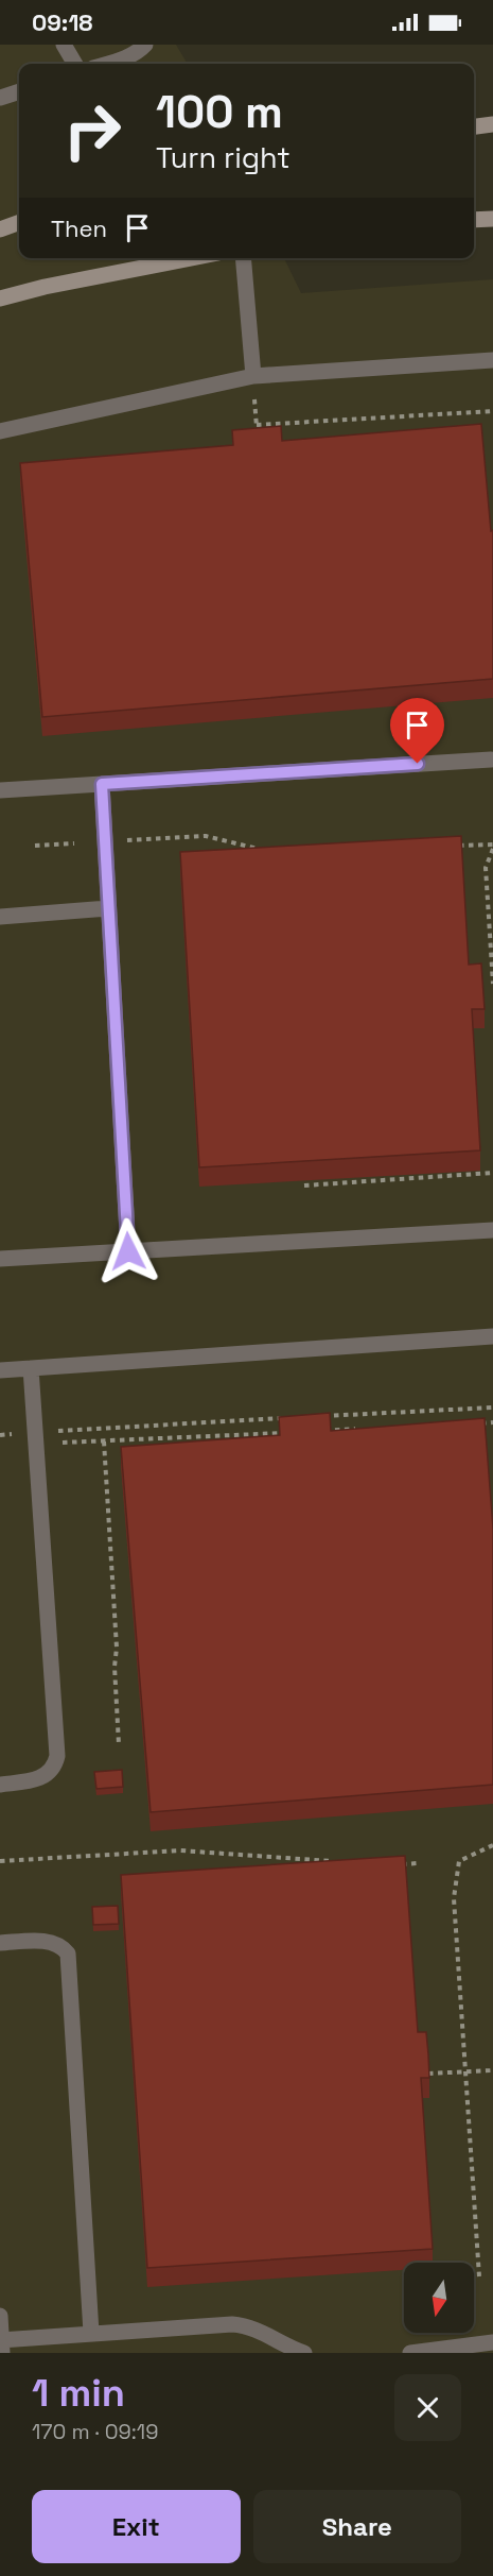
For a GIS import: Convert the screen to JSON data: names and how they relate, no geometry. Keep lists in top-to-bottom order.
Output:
{
  "north": "bottom",
  "page": {
    "status": "09:18",
    "turn": ["100 m", "Turn right"],
    "then": "Then",
    "heading": ["1 min", "170 m · 09:19"],
    "buttons": ["Exit", "Share"]
  }
}
